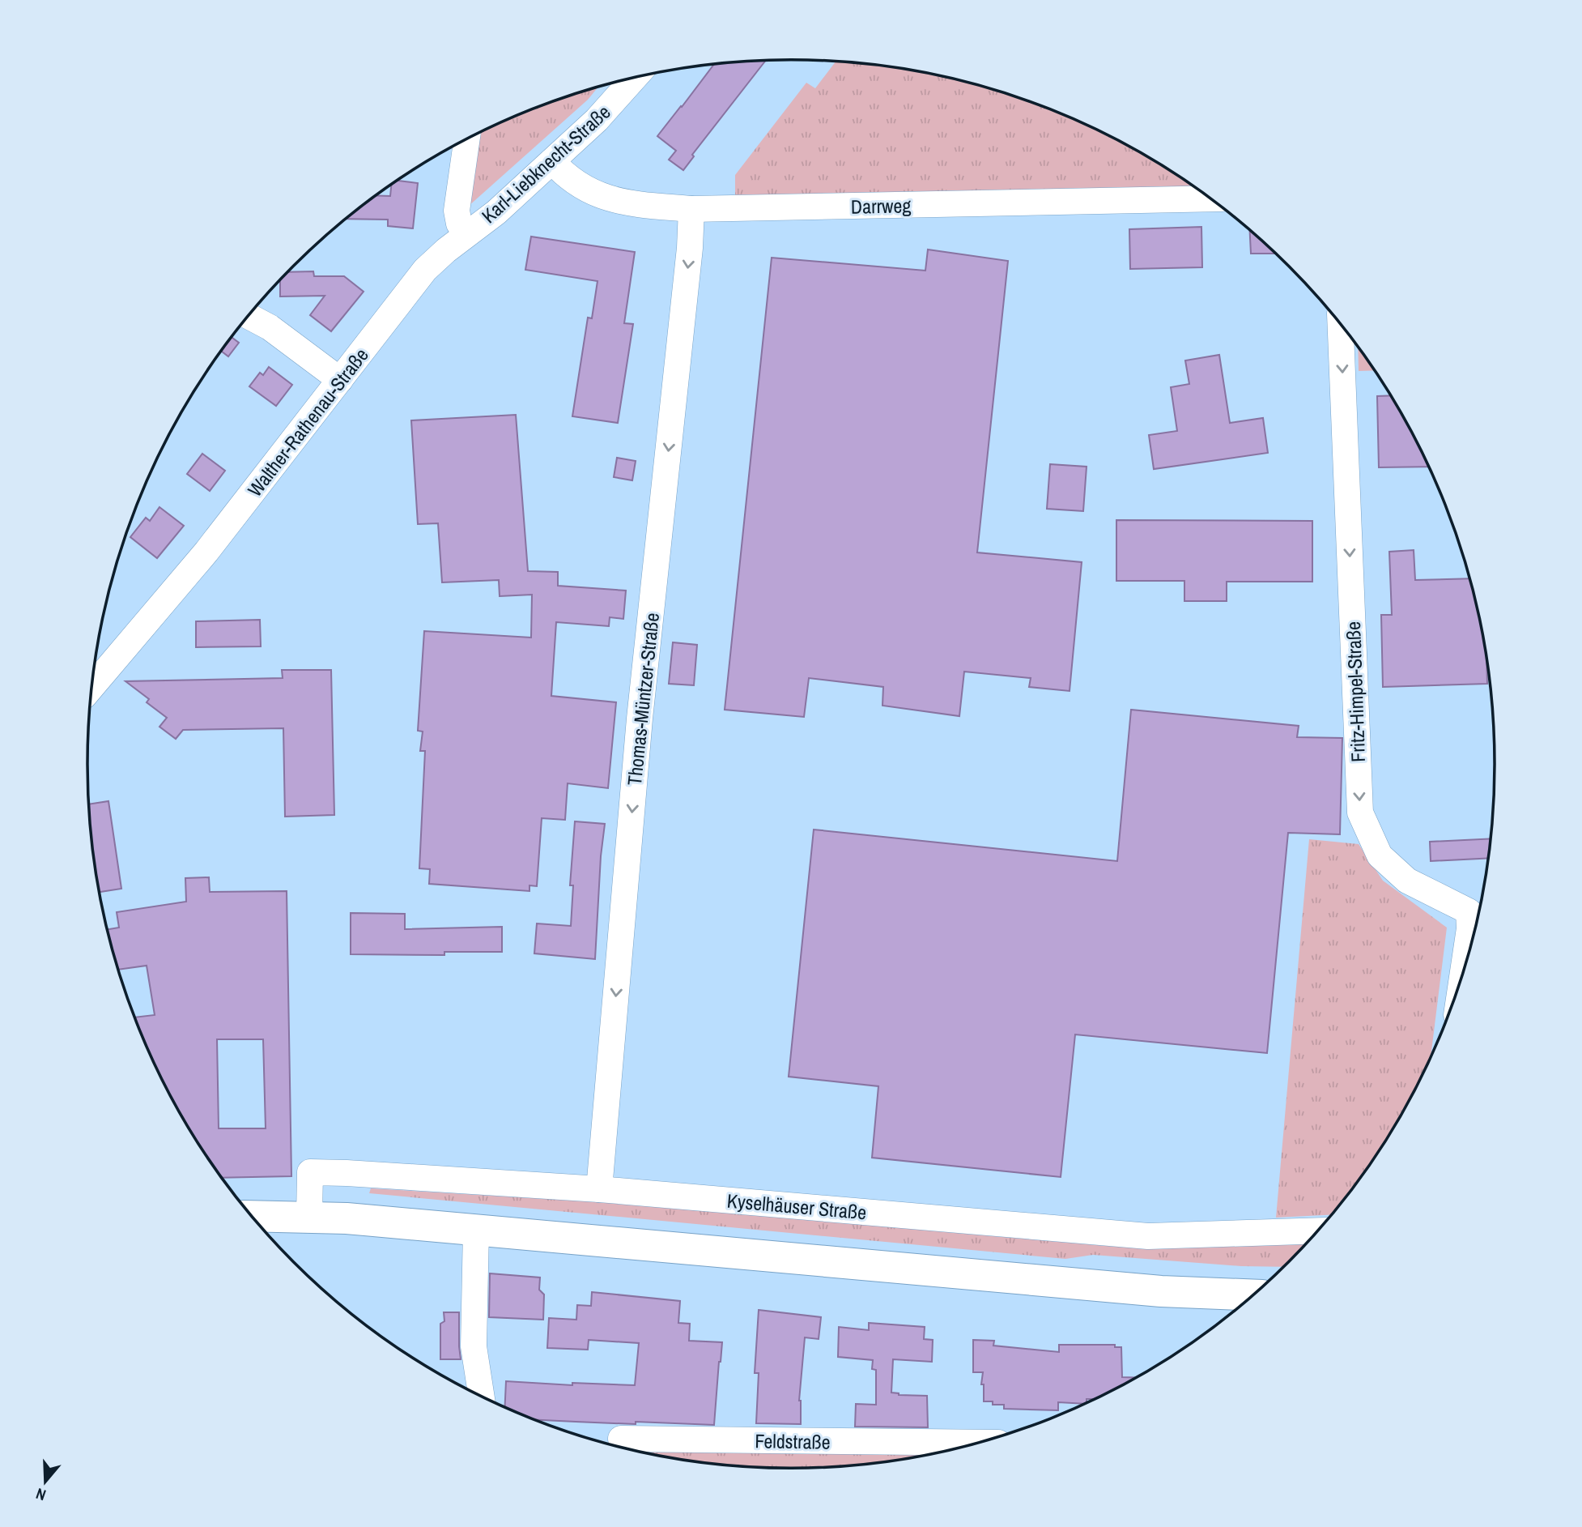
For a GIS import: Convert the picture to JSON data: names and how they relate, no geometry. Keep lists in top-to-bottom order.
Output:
{
  "streets": {
    "street": [
      "Karl-Liebknecht-Straße",
      "Darrweg",
      "Walther-Rathenau-Straße",
      "Fritz-Himpel-Straße",
      "Thomas-Müntzer-Straße",
      "Kyselhäuser Straße",
      "Feldstraße"
    ]
  },
  "crossings": [
    ["Karl-Liebknecht-Straße", "Darrweg"],
    ["Karl-Liebknecht-Straße", "Walther-Rathenau-Straße"],
    ["Darrweg", "Thomas-Müntzer-Straße"],
    ["Thomas-Müntzer-Straße", "Kyselhäuser Straße"]
  ],
  "one_way": ["Fritz-Himpel-Straße", "Thomas-Müntzer-Straße"],
  "north": "bottom"
}
